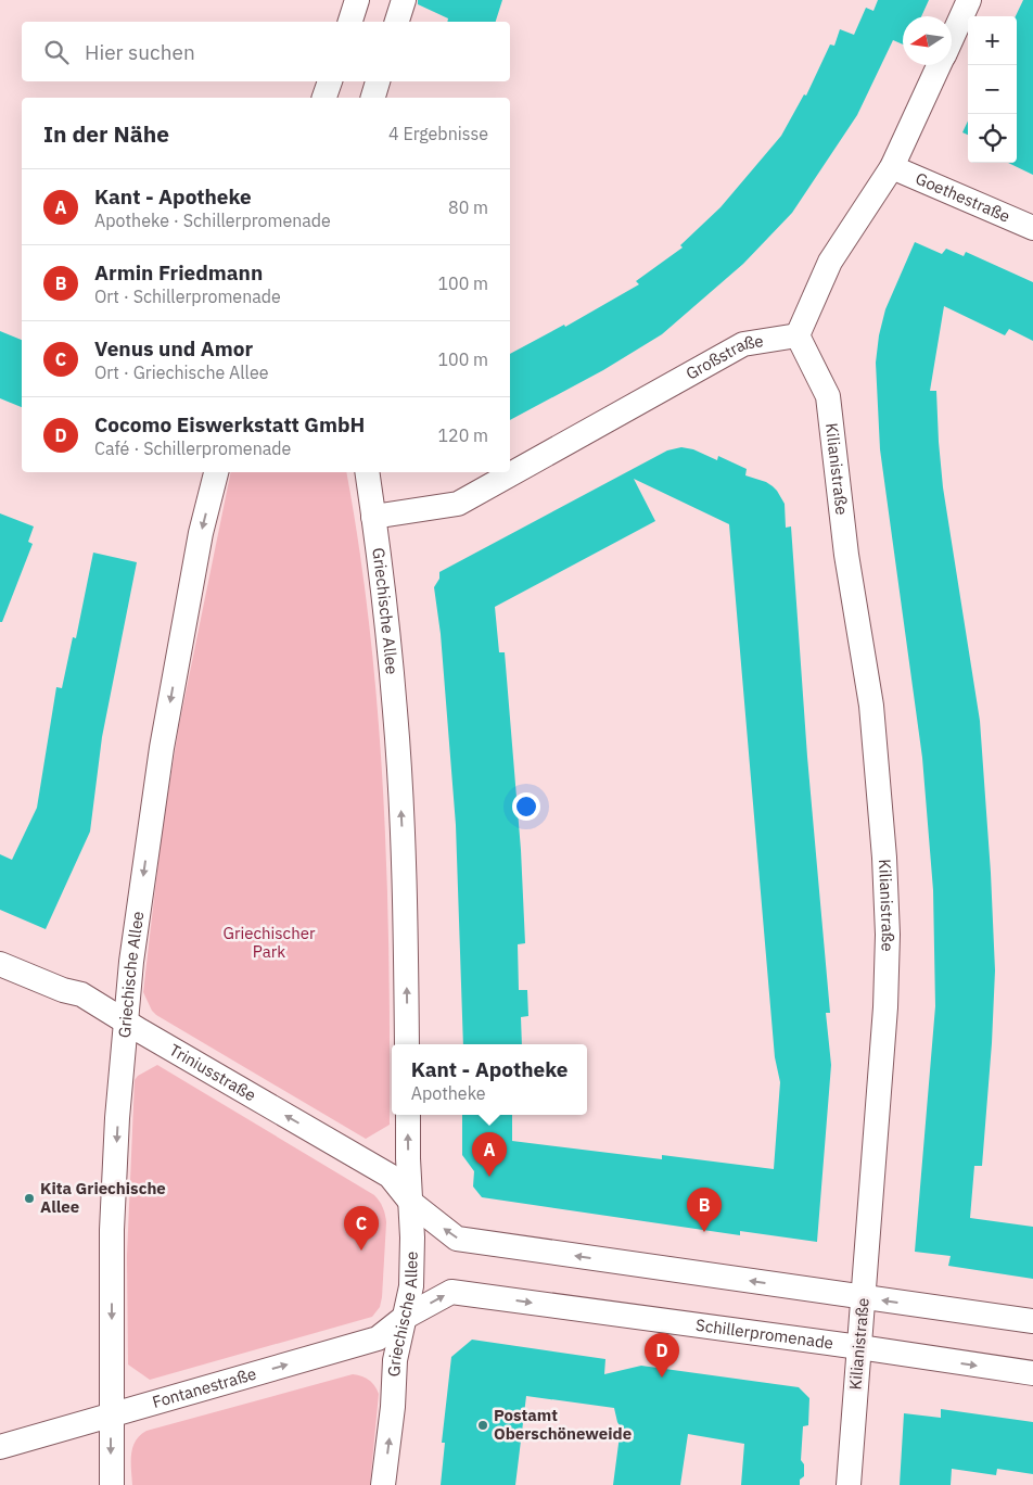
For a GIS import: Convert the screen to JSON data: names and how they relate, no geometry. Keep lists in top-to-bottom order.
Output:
{
  "streets": {
    "street": [
      "Goethestraße",
      "Großstraße",
      "Kilianistraße",
      "Griechische Allee",
      "Triniusstraße",
      "Schillerpromenade",
      "Fontanestraße"
    ]
  },
  "crossings": [
    ["Großstraße", "Kilianistraße"],
    ["Großstraße", "Griechische Allee"],
    ["Kilianistraße", "Schillerpromenade"],
    ["Griechische Allee", "Triniusstraße"],
    ["Griechische Allee", "Schillerpromenade"],
    ["Griechische Allee", "Fontanestraße"],
    ["Schillerpromenade", "Fontanestraße"]
  ],
  "one_way": ["Triniusstraße", "Fontanestraße"],
  "parks": ["Griechischer Park"],
  "places": ["Kita Griechische Allee", "Postamt Oberschöneweide"],
  "north": "left",
  "page": {
    "map_buttons": ["+", "−"],
    "search": "Hier suchen",
    "heading": ["In der Nähe", "4 Ergebnisse"],
    "list": [
      {
        "mark": "A",
        "name": "Kant - Apotheke",
        "note": "Apotheke · Schillerpromenade",
        "value": "80 m"
      },
      {
        "mark": "B",
        "name": "Armin Friedmann",
        "note": "Ort · Schillerpromenade",
        "value": "100 m"
      },
      {
        "mark": "C",
        "name": "Venus und Amor",
        "note": "Ort · Griechische Allee",
        "value": "100 m"
      },
      {
        "mark": "D",
        "name": "Cocomo Eiswerkstatt GmbH",
        "note": "Café · Schillerpromenade",
        "value": "120 m"
      }
    ],
    "popup": ["Kant - Apotheke", "Apotheke"],
    "pins": [
      "A",
      "B",
      "C",
      "D"
    ]
  }
}
